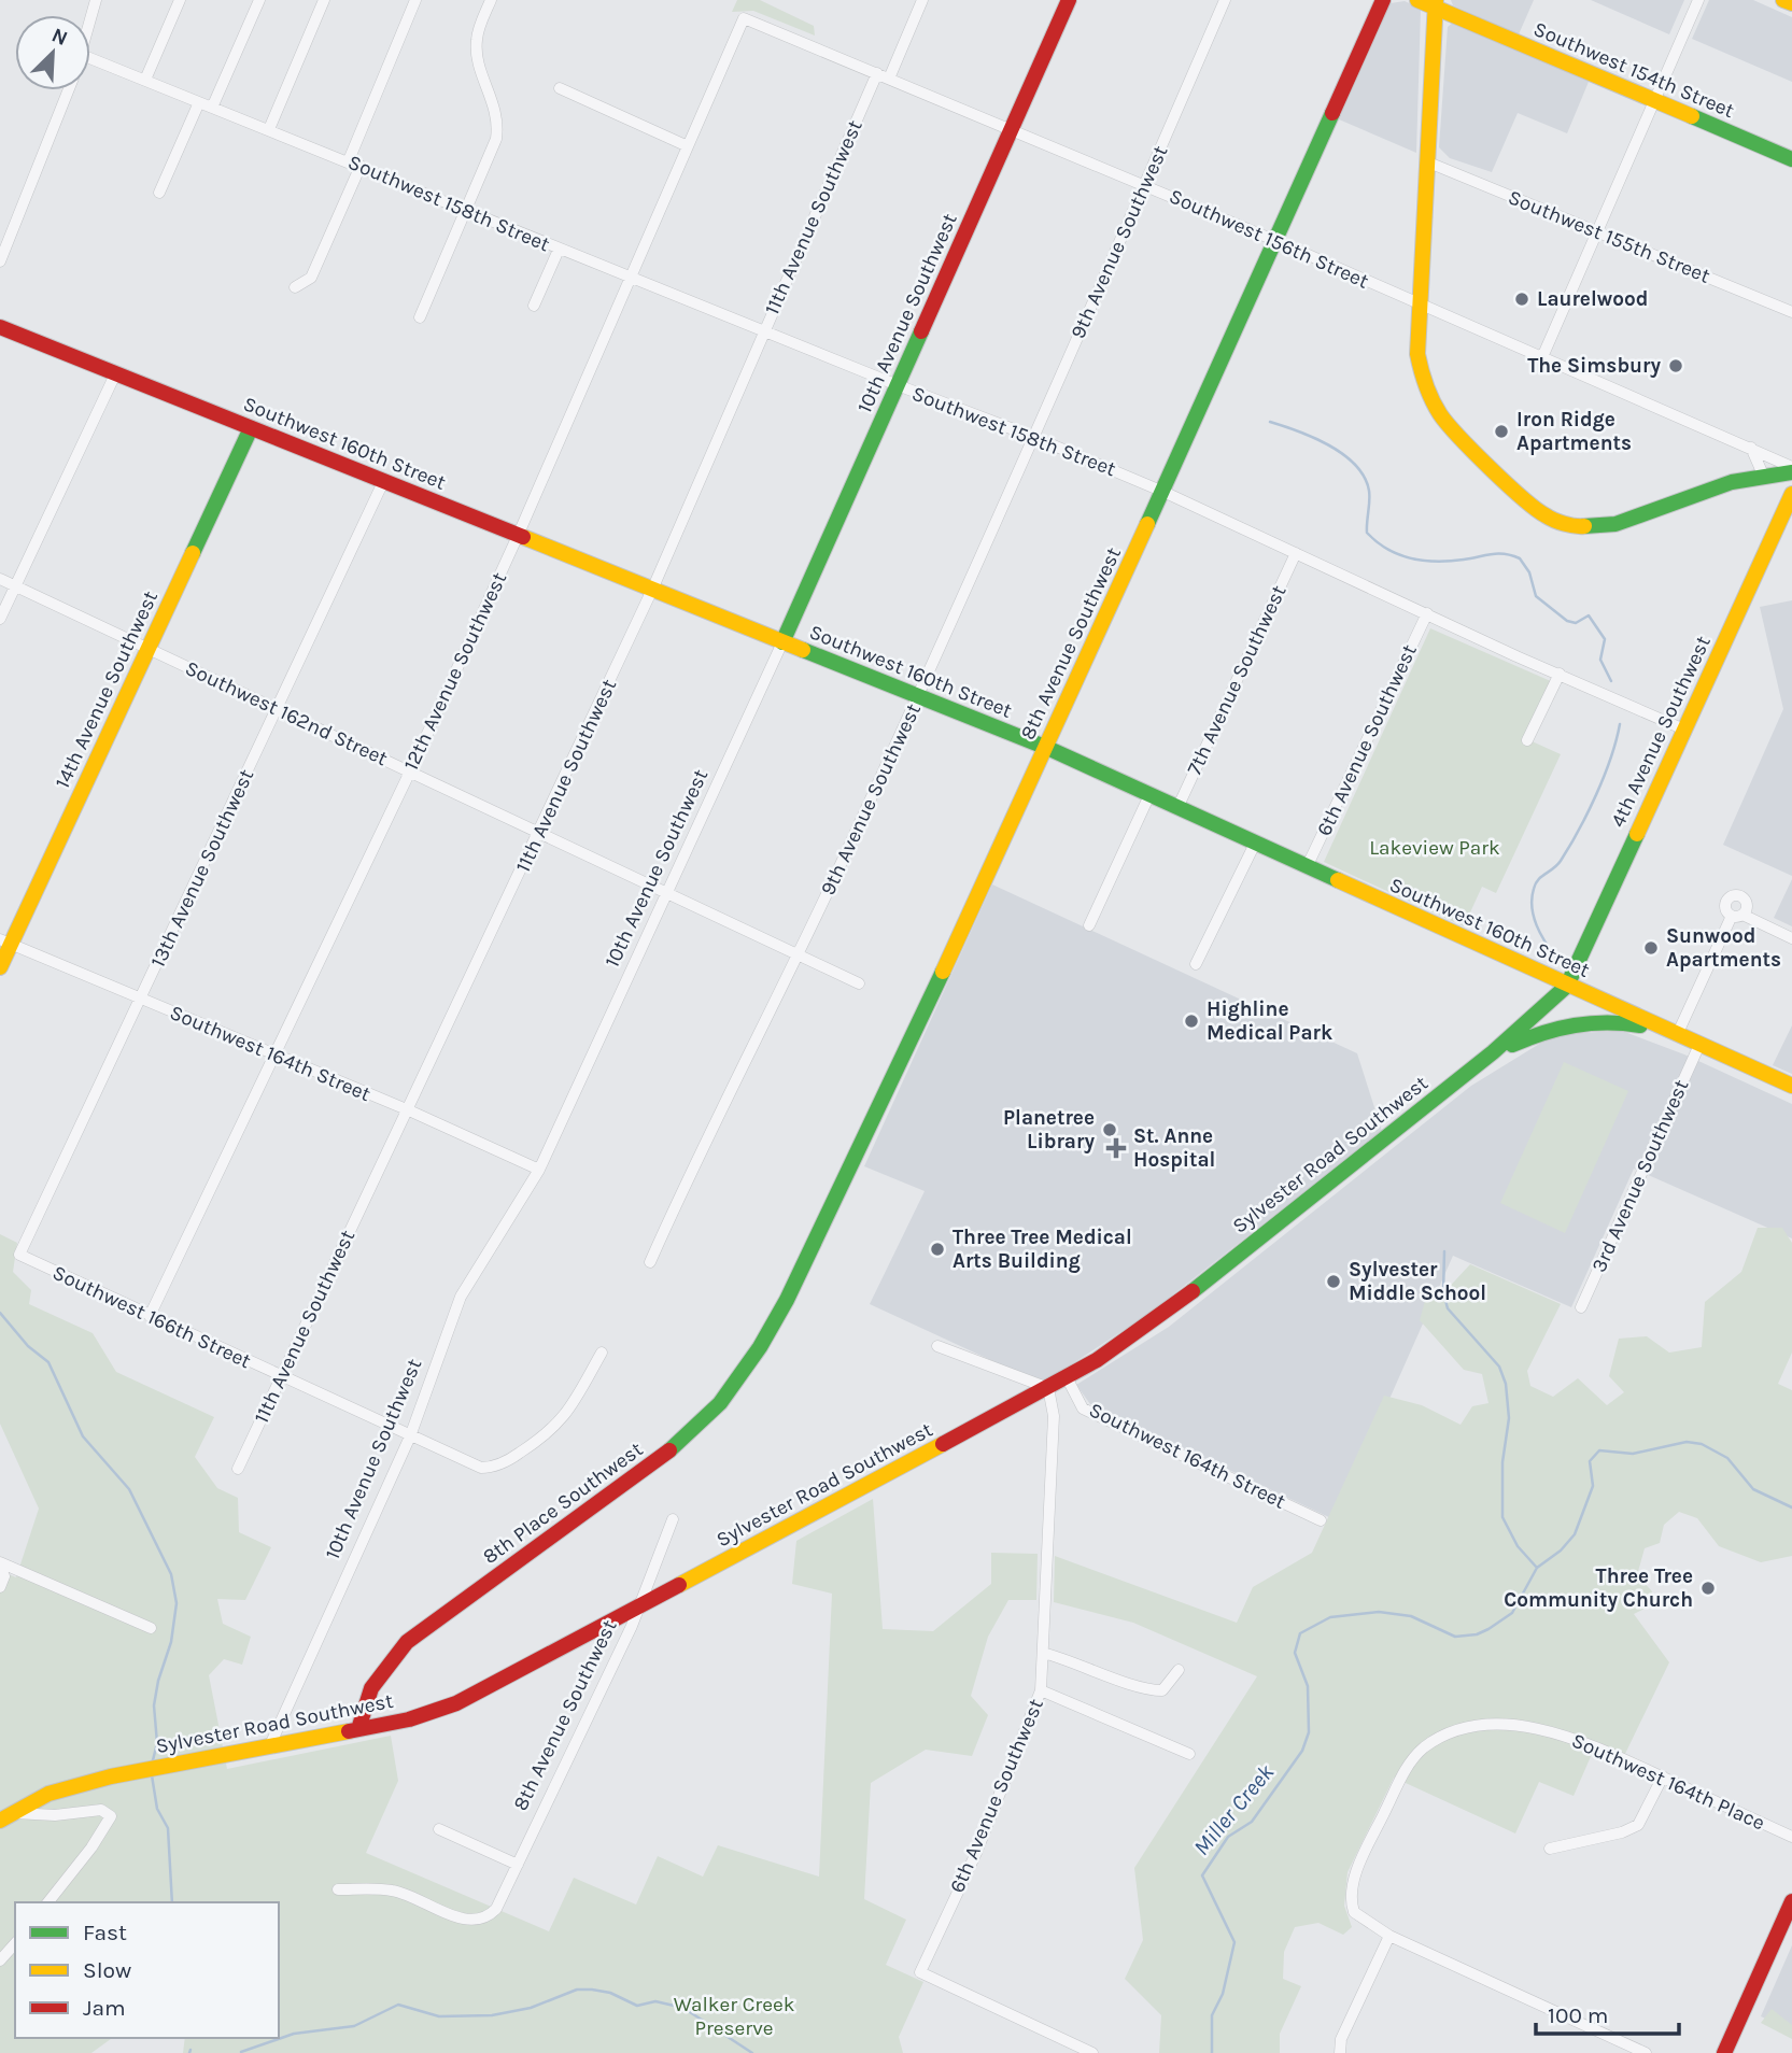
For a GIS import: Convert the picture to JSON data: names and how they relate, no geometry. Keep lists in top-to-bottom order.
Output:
{
  "streets": {
    "street": [
      "Southwest 154th Street",
      "Southwest 158th Street",
      "11th Avenue Southwest",
      "Southwest 155th Street",
      "Southwest 156th Street",
      "9th Avenue Southwest",
      "10th Avenue Southwest",
      "Southwest 160th Street",
      "8th Avenue Southwest",
      "12th Avenue Southwest",
      "7th Avenue Southwest",
      "14th Avenue Southwest",
      "Southwest 162nd Street",
      "4th Avenue Southwest",
      "6th Avenue Southwest",
      "13th Avenue Southwest",
      "Southwest 164th Street",
      "Sylvester Road Southwest",
      "3rd Avenue Southwest",
      "Southwest 166th Street",
      "8th Place Southwest",
      "Southwest 164th Place"
    ]
  },
  "crossings": [
    ["Southwest 158th Street", "11th Avenue Southwest"],
    ["Southwest 158th Street", "9th Avenue Southwest"],
    ["Southwest 158th Street", "10th Avenue Southwest"],
    ["Southwest 158th Street", "8th Avenue Southwest"],
    ["Southwest 158th Street", "12th Avenue Southwest"],
    ["Southwest 158th Street", "7th Avenue Southwest"],
    ["Southwest 158th Street", "4th Avenue Southwest"],
    ["Southwest 158th Street", "6th Avenue Southwest"],
    ["11th Avenue Southwest", "Southwest 156th Street"],
    ["11th Avenue Southwest", "Southwest 160th Street"],
    ["11th Avenue Southwest", "Southwest 162nd Street"],
    ["11th Avenue Southwest", "Southwest 164th Street"],
    ["11th Avenue Southwest", "Southwest 166th Street"],
    ["Southwest 156th Street", "9th Avenue Southwest"],
    ["Southwest 156th Street", "10th Avenue Southwest"],
    ["Southwest 156th Street", "8th Avenue Southwest"],
    ["Southwest 156th Street", "12th Avenue Southwest"],
    ["9th Avenue Southwest", "Southwest 160th Street"],
    ["9th Avenue Southwest", "Southwest 162nd Street"],
    ["10th Avenue Southwest", "Southwest 160th Street"],
    ["10th Avenue Southwest", "Southwest 162nd Street"],
    ["10th Avenue Southwest", "Southwest 164th Street"],
    ["10th Avenue Southwest", "Sylvester Road Southwest"],
    ["10th Avenue Southwest", "Southwest 166th Street"],
    ["Southwest 160th Street", "8th Avenue Southwest"],
    ["Southwest 160th Street", "12th Avenue Southwest"],
    ["Southwest 160th Street", "7th Avenue Southwest"],
    ["Southwest 160th Street", "14th Avenue Southwest"],
    ["Southwest 160th Street", "4th Avenue Southwest"],
    ["Southwest 160th Street", "6th Avenue Southwest"],
    ["Southwest 160th Street", "13th Avenue Southwest"],
    ["Southwest 160th Street", "Sylvester Road Southwest"],
    ["Southwest 160th Street", "3rd Avenue Southwest"],
    ["8th Avenue Southwest", "Sylvester Road Southwest"],
    ["8th Avenue Southwest", "8th Place Southwest"],
    ["12th Avenue Southwest", "Southwest 162nd Street"],
    ["12th Avenue Southwest", "Southwest 164th Street"],
    ["12th Avenue Southwest", "Southwest 166th Street"],
    ["14th Avenue Southwest", "Southwest 162nd Street"],
    ["14th Avenue Southwest", "Southwest 164th Street"],
    ["Southwest 162nd Street", "13th Avenue Southwest"],
    ["4th Avenue Southwest", "Sylvester Road Southwest"],
    ["6th Avenue Southwest", "Sylvester Road Southwest"],
    ["13th Avenue Southwest", "Southwest 164th Street"],
    ["13th Avenue Southwest", "Southwest 166th Street"],
    ["Southwest 164th Street", "Sylvester Road Southwest"],
    ["Sylvester Road Southwest", "8th Place Southwest"]
  ],
  "water": ["Miller Creek"],
  "parks": ["Lakeview Park", "Walker Creek Preserve"],
  "places": {
    "other": [
      "Laurelwood",
      "The Simsbury",
      "Iron Ridge Apartments",
      "Sunwood Apartments",
      "Highline Medical Park",
      "Planetree Library",
      "Three Tree Medical Arts Building",
      "Sylvester Middle School",
      "Three Tree Community Church"
    ],
    "health": ["St. Anne Hospital"]
  },
  "legend": ["Fast", "Slow", "Jam"],
  "scale_bar": "100 m",
  "north": "top right"
}
